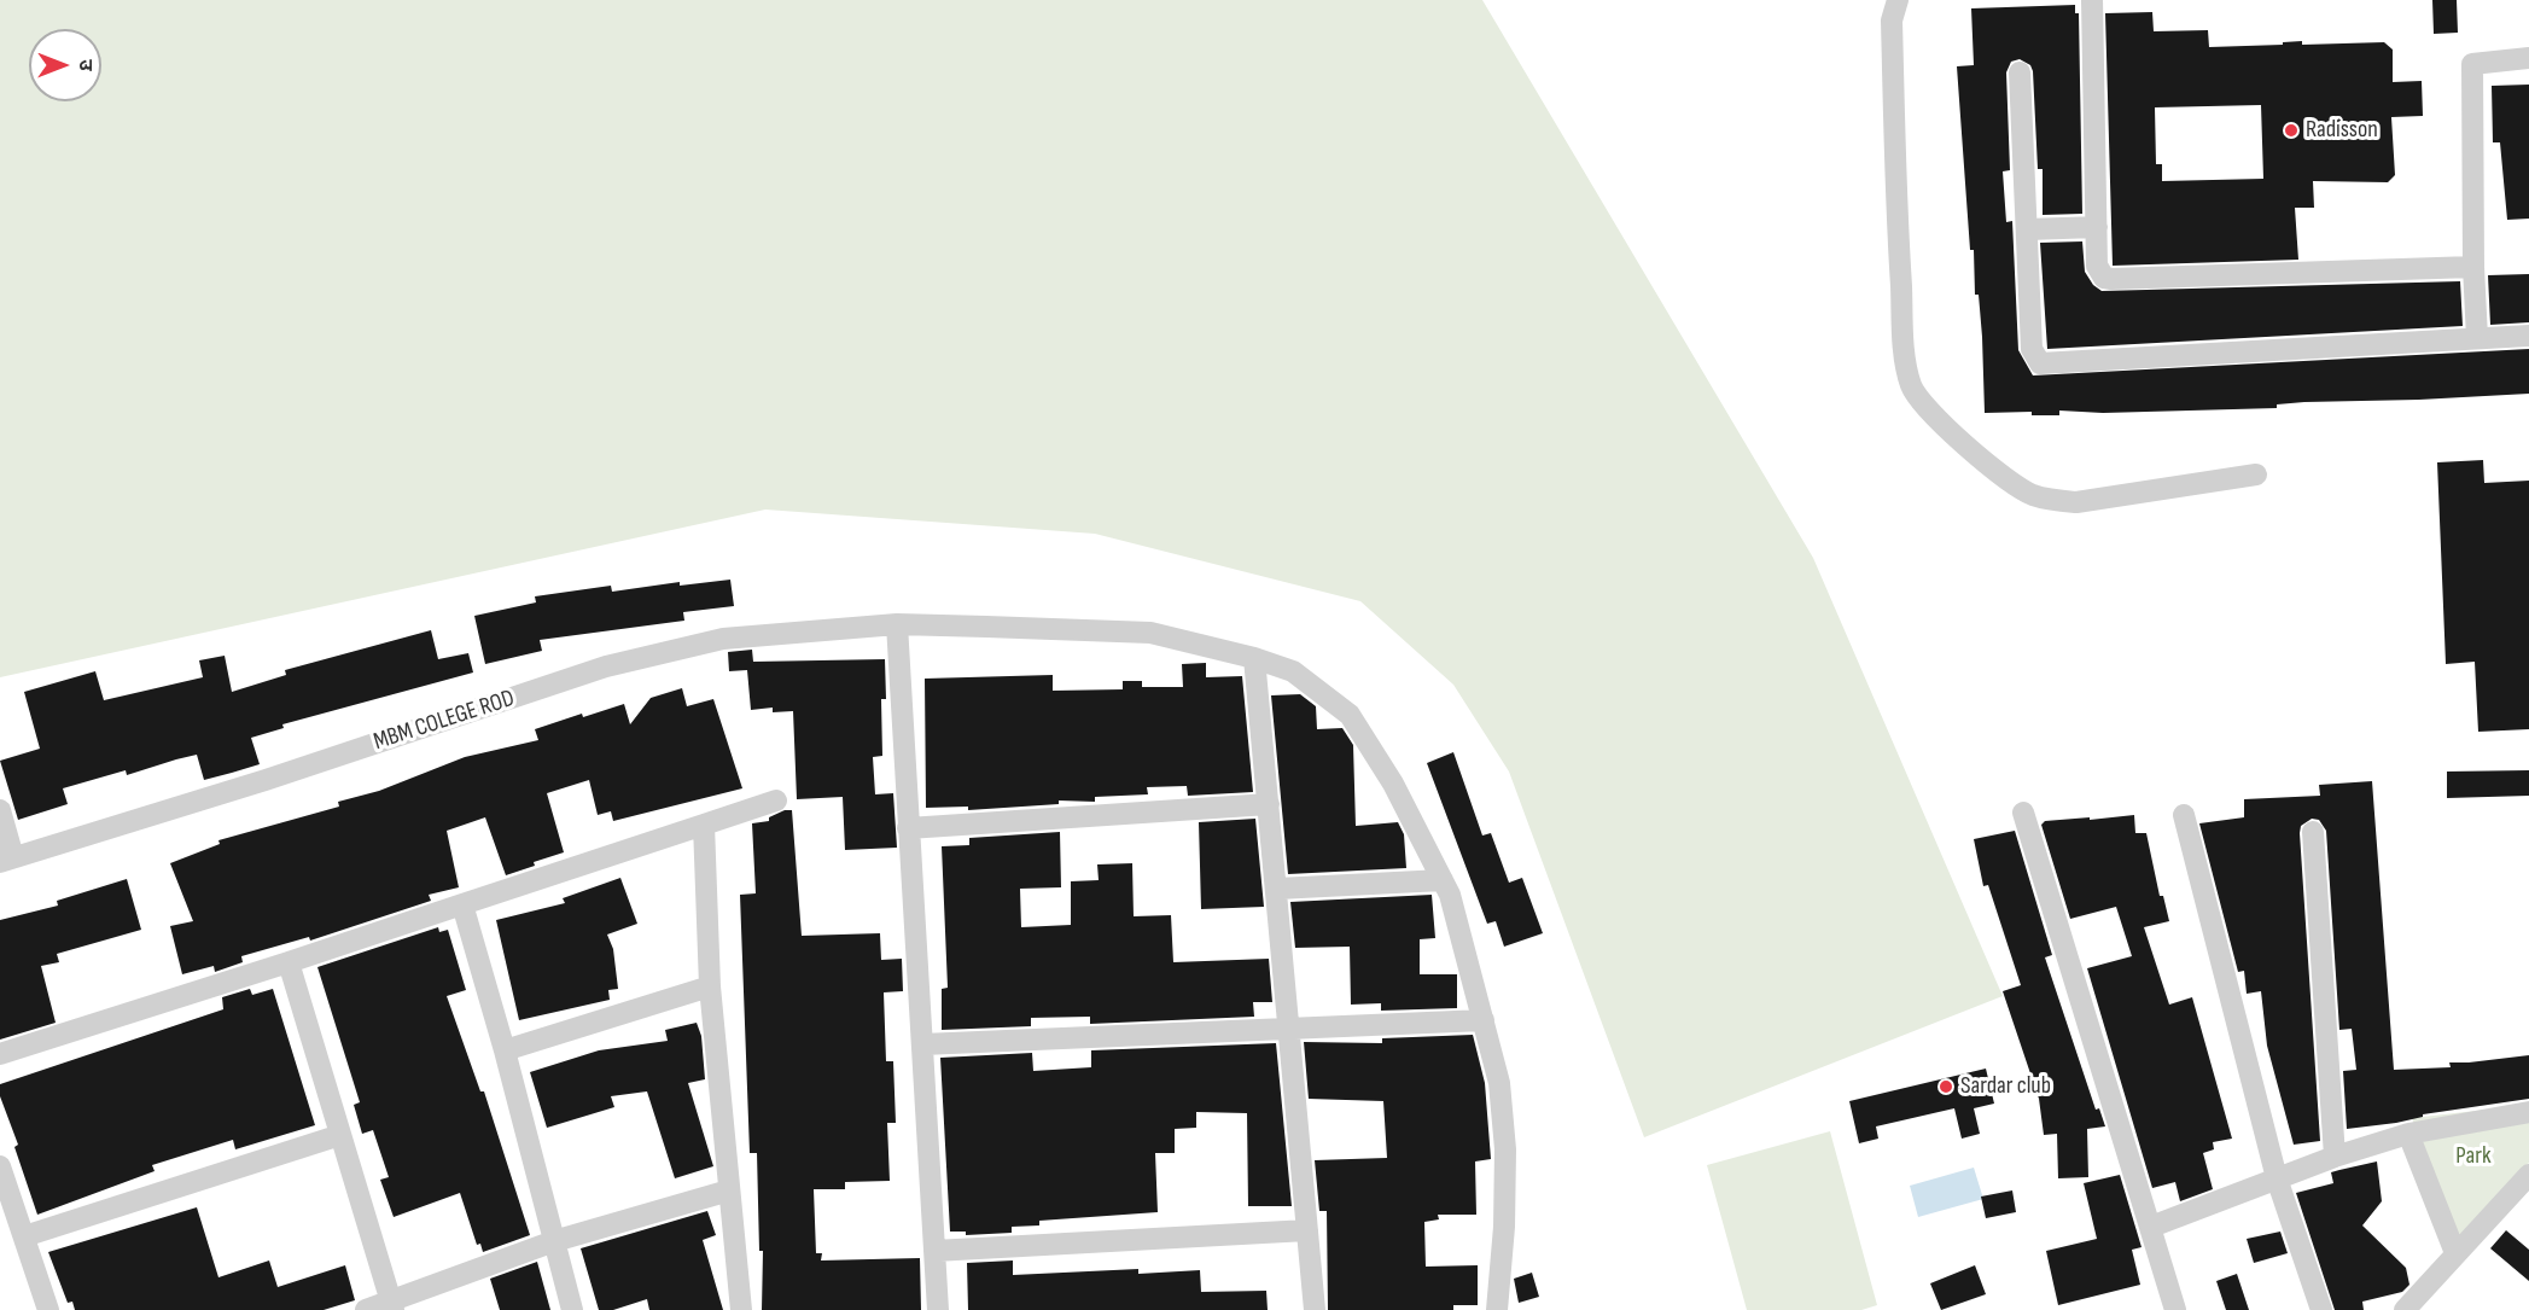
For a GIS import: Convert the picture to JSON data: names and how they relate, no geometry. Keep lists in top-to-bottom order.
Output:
{
  "streets": {
    "street": ["MBM COLEGE ROD"]
  },
  "parks": ["Park"],
  "places": ["Radisson", "Sardar club"],
  "north": "right"
}
